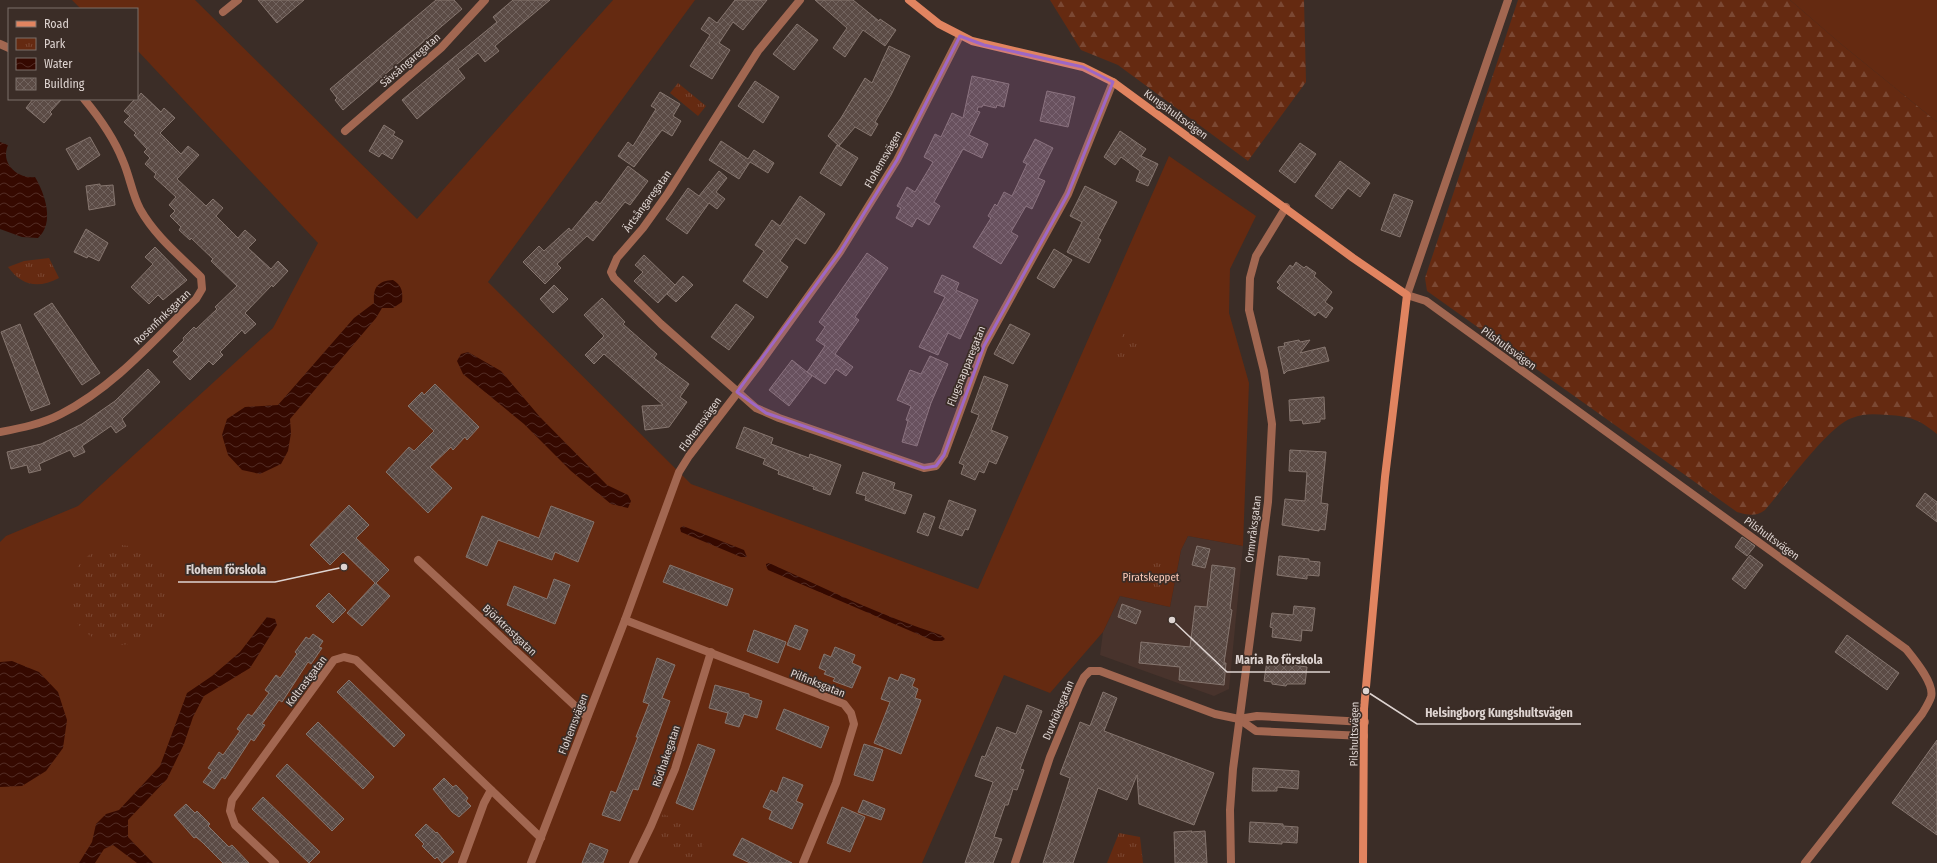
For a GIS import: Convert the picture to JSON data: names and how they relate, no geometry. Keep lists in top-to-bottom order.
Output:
{
  "streets": {
    "street": [
      "Sävsångaregatan",
      "Kungshultsvägen",
      "Flohemsvägen",
      "Ärtsångaregatan",
      "Rosenfinksgatan",
      "Pilshultsvägen",
      "Flugsnapparegatan",
      "Ormvråksgatan",
      "Björktrastgatan",
      "Koltrastgatan",
      "Pilfinksgatan",
      "Duvhöksgatan",
      "Rödhakegatan"
    ]
  },
  "crossings": [
    ["Kungshultsvägen", "Flohemsvägen"],
    ["Kungshultsvägen", "Pilshultsvägen"],
    ["Kungshultsvägen", "Flugsnapparegatan"],
    ["Kungshultsvägen", "Ormvråksgatan"],
    ["Flohemsvägen", "Ärtsångaregatan"],
    ["Flohemsvägen", "Flugsnapparegatan"],
    ["Flohemsvägen", "Björktrastgatan"],
    ["Flohemsvägen", "Koltrastgatan"],
    ["Flohemsvägen", "Pilfinksgatan"],
    ["Ärtsångaregatan", "Flugsnapparegatan"],
    ["Pilshultsvägen", "Duvhöksgatan"],
    ["Ormvråksgatan", "Duvhöksgatan"],
    ["Pilfinksgatan", "Rödhakegatan"]
  ],
  "parks": ["Piratskeppet"],
  "places": ["Flohem förskola", "Maria Ro förskola", "Helsingborg Kungshultsvägen"],
  "legend": [
    "Road",
    "Park",
    "Water",
    "Building"
  ]
}
